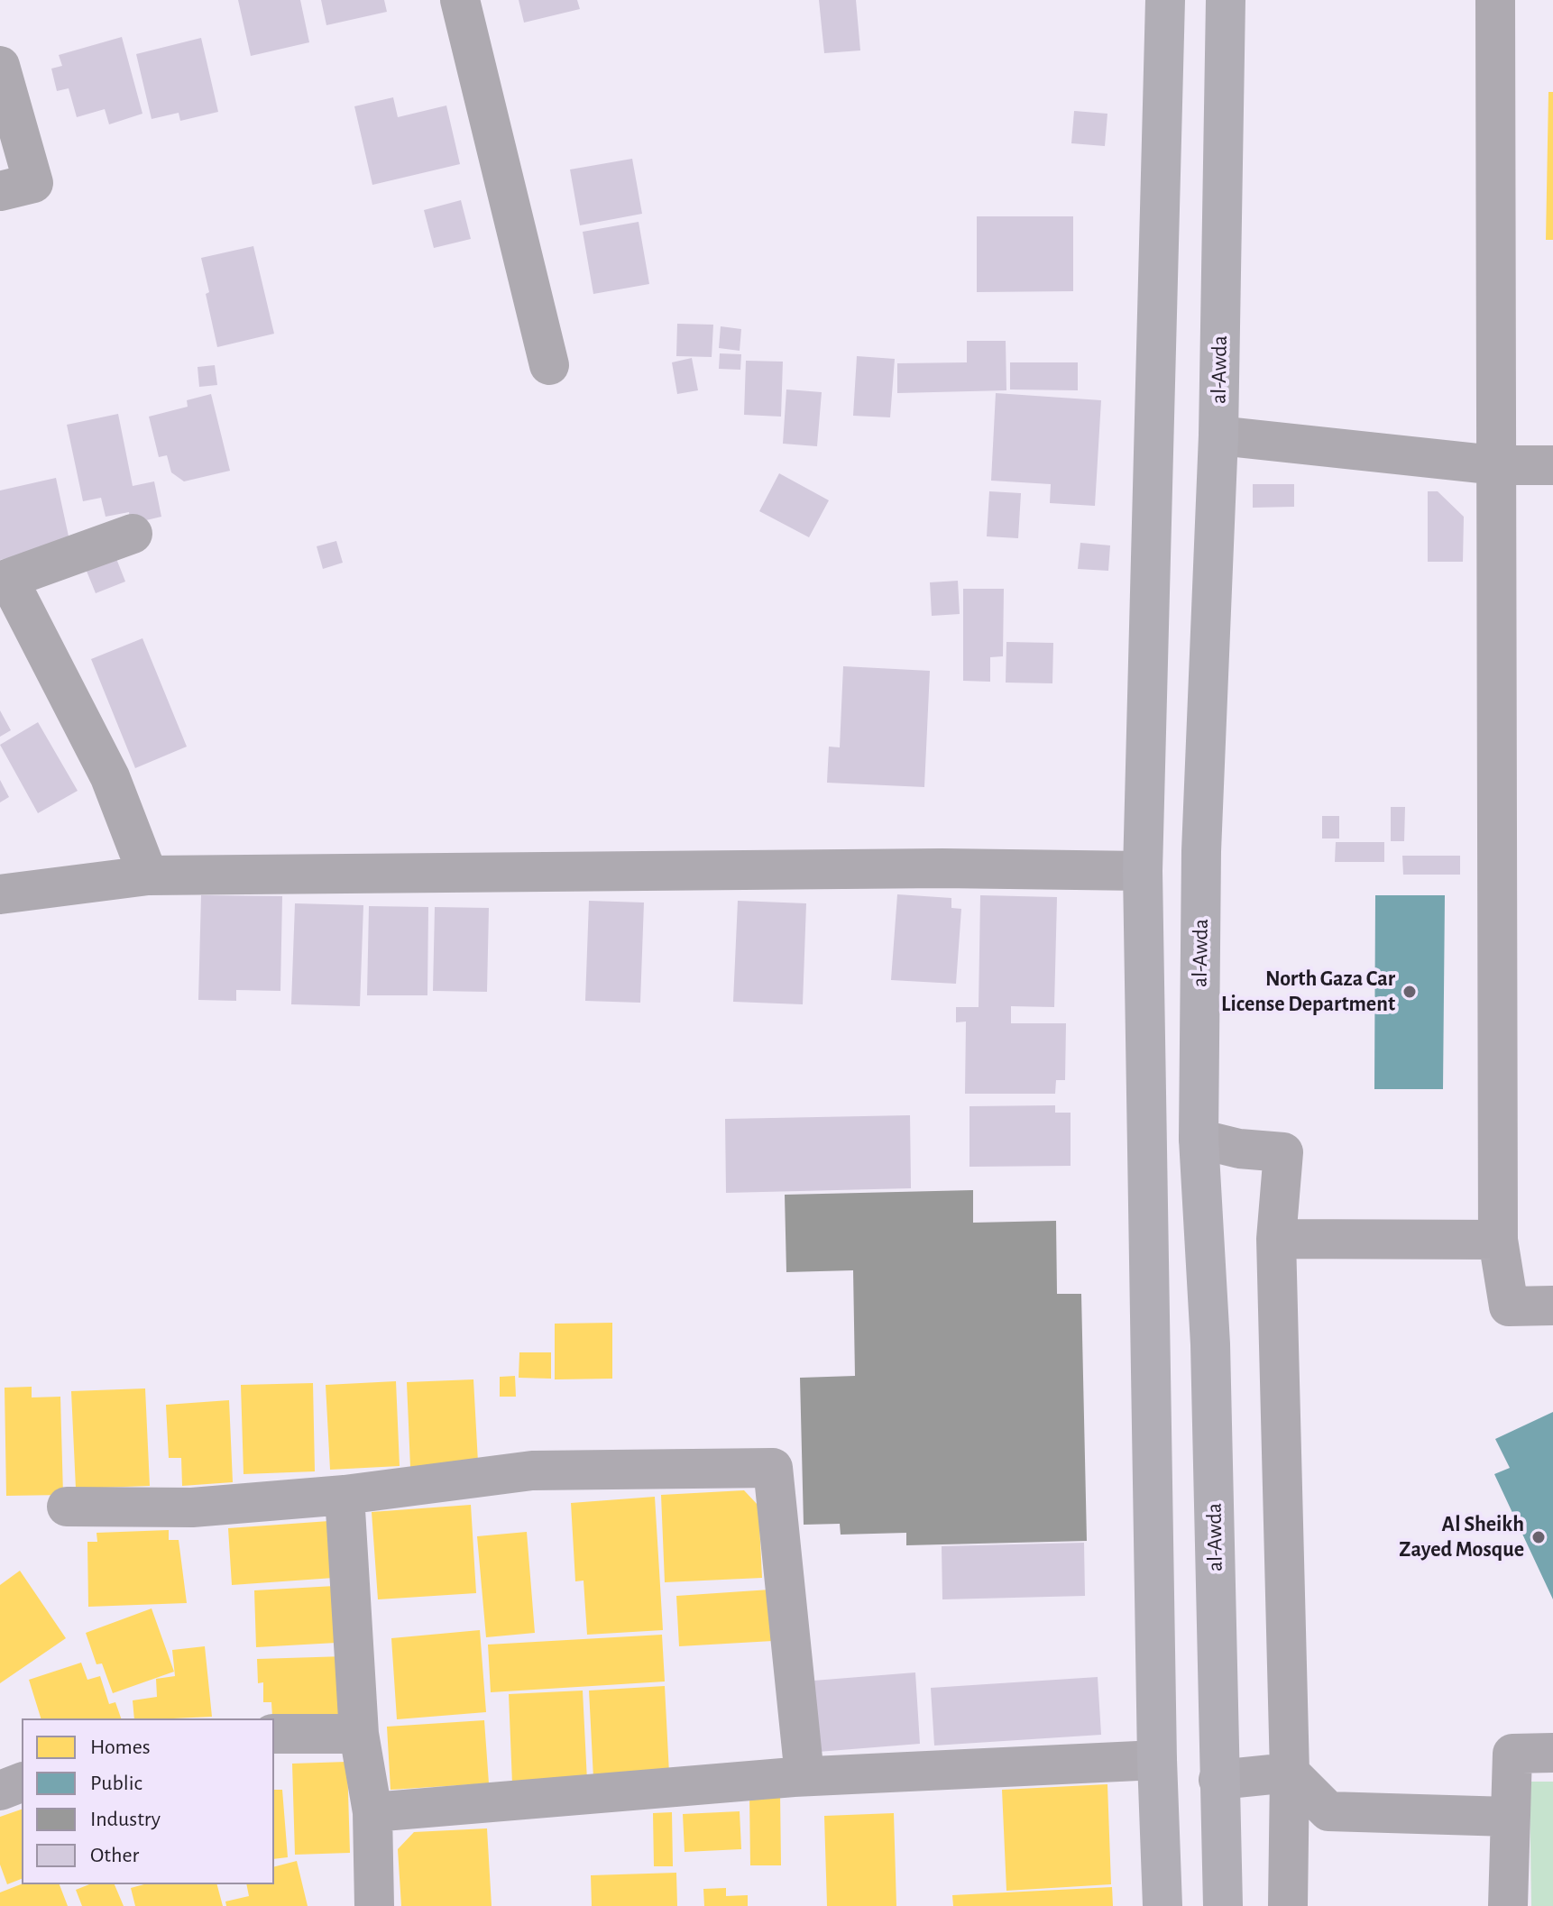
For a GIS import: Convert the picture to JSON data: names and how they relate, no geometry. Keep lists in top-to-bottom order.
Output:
{
  "streets": {
    "main road": ["al-Awda"]
  },
  "places": ["North Gaza Car License Department", "Al Sheikh Zayed Mosque"],
  "legend": [
    "Homes",
    "Public",
    "Industry",
    "Other"
  ]
}
